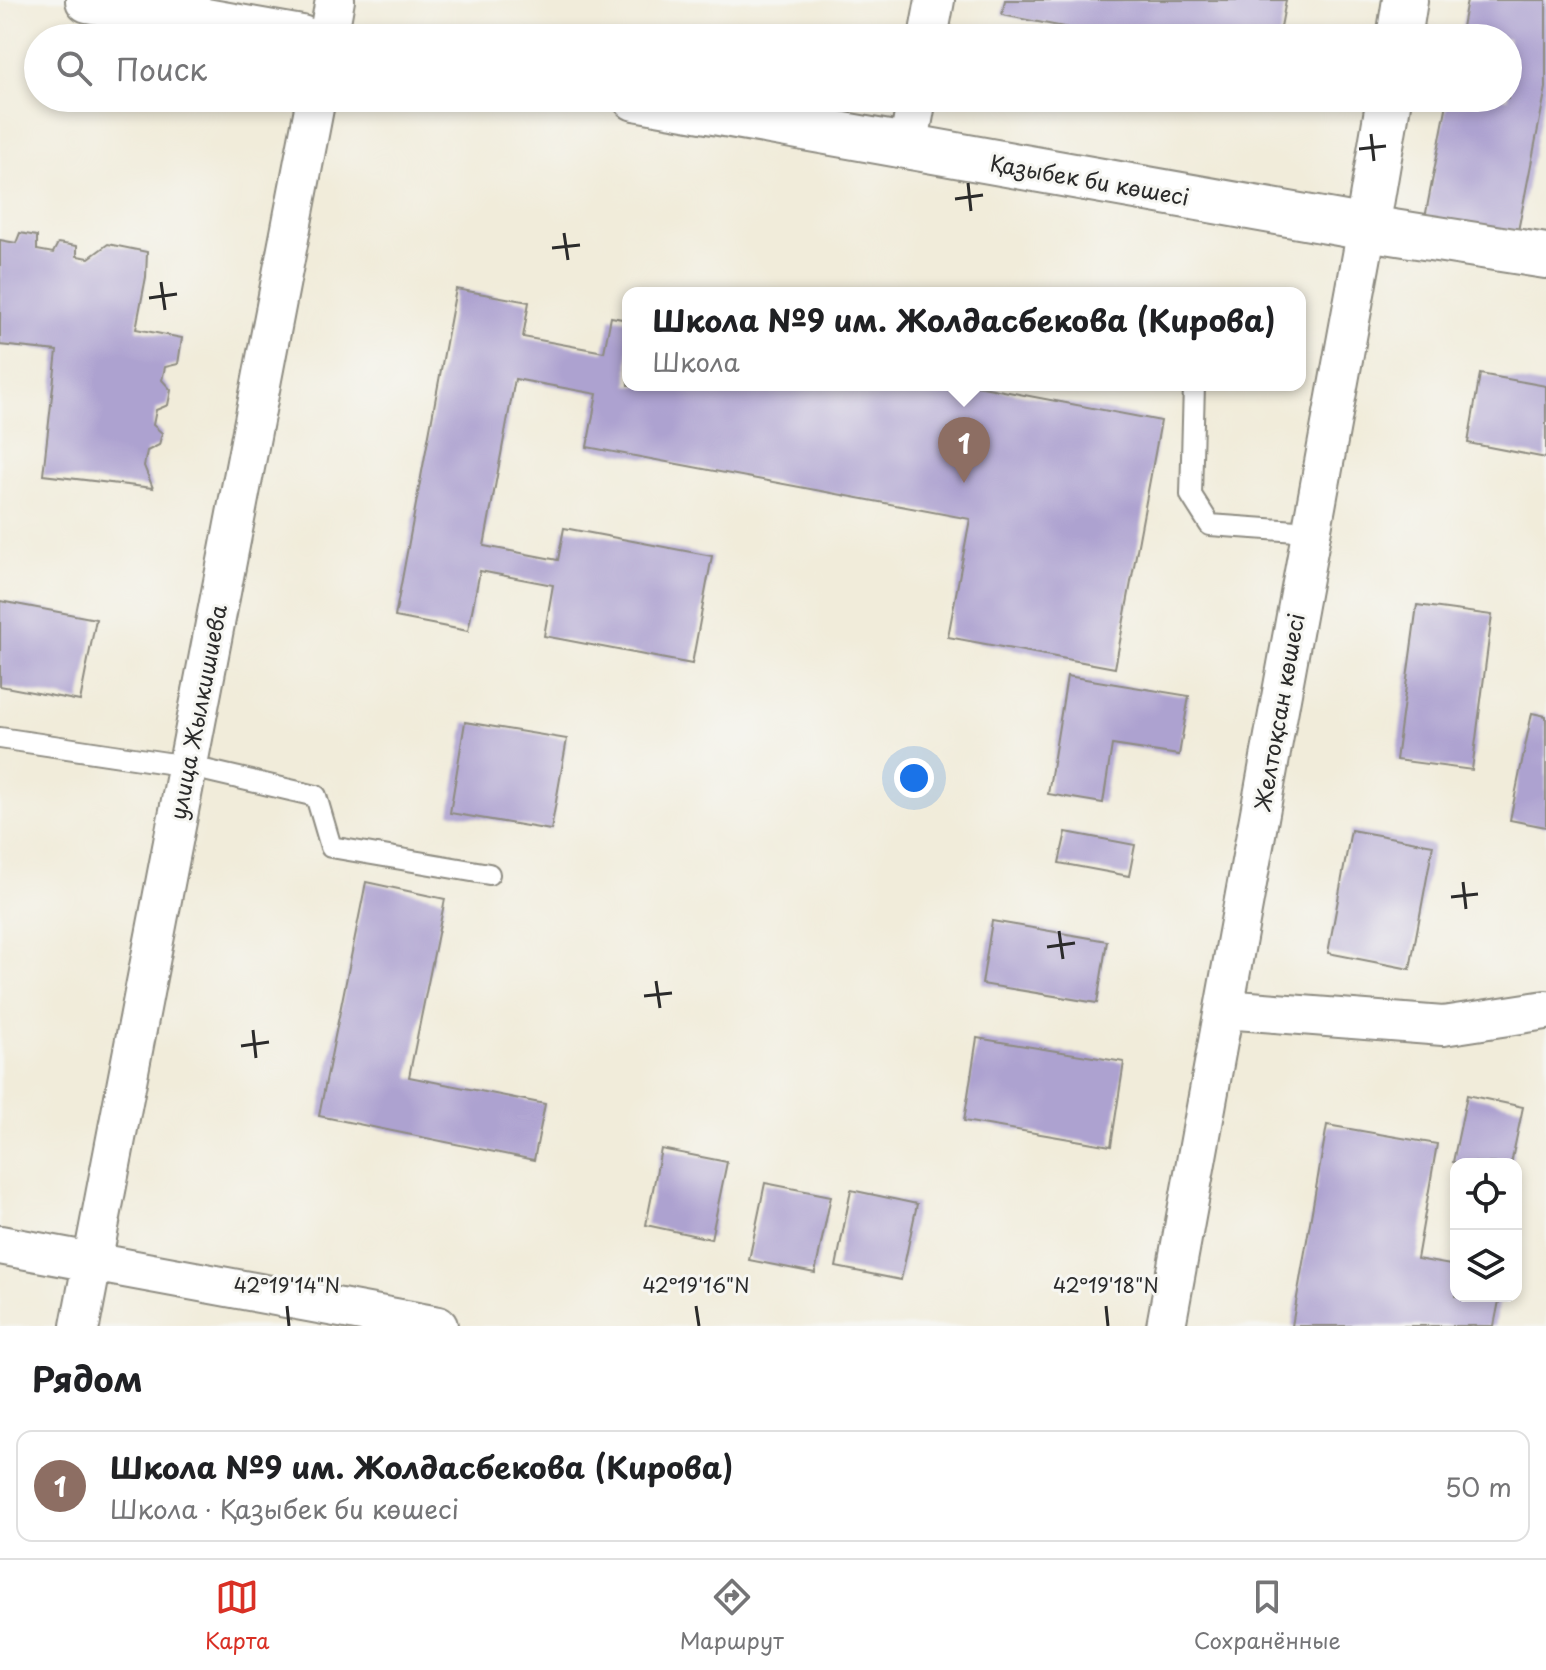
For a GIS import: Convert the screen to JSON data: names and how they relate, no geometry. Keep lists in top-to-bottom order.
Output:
{
  "streets": {
    "main road": ["Қазыбек би көшесі", "Желтоқсан көшесі"],
    "street": ["улица Жылкишиева"]
  },
  "crossings": [
    ["Қазыбек би көшесі", "Желтоқсан көшесі"]
  ],
  "page": {
    "search": "Поиск",
    "popup": ["Школа №9 им. Жолдасбекова (Кирова)", "Школа"],
    "pins": "1",
    "heading": "Рядом",
    "list": [
      {
        "mark": "1",
        "name": "Школа №9 им. Жолдасбекова (Кирова)",
        "note": "Школа · Қазыбек би көшесі",
        "value": "50 m"
      }
    ],
    "nav": ["Карта", "Маршрут", "Сохранённые"]
  },
  "coordinates": ["42°19'14\"N", "42°19'16\"N", "42°19'18\"N"]
}
